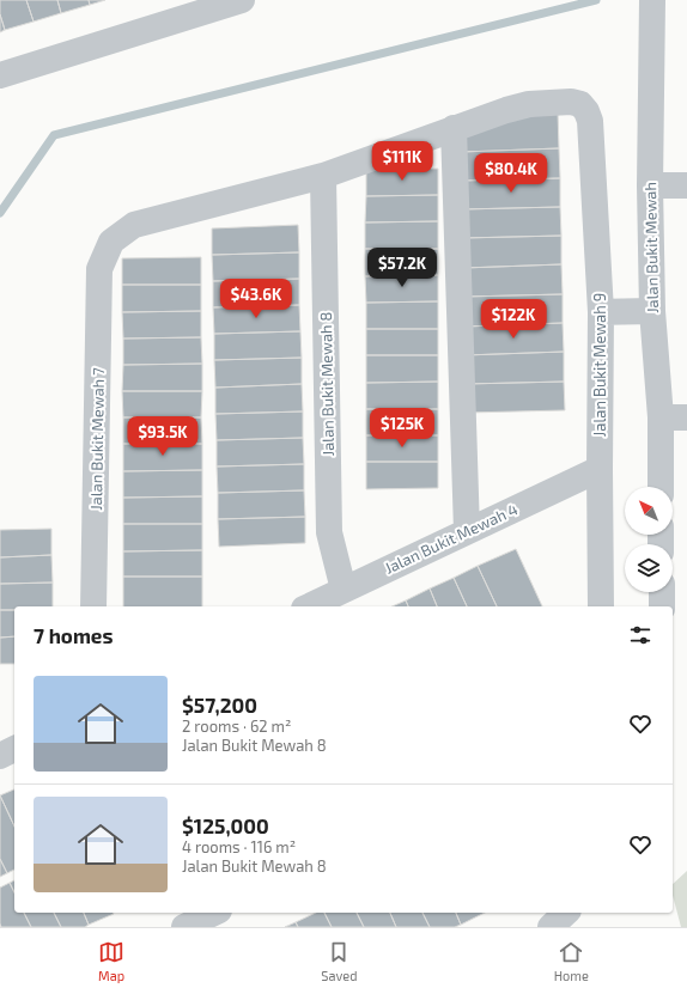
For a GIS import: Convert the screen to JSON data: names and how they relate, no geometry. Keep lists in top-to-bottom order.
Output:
{
  "streets": {
    "street": [
      "Jalan Bukit Mewah",
      "Jalan Bukit Mewah 9",
      "Jalan Bukit Mewah 8",
      "Jalan Bukit Mewah 7",
      "Jalan Bukit Mewah 4"
    ]
  },
  "crossings": [
    ["Jalan Bukit Mewah 9", "Jalan Bukit Mewah 7"],
    ["Jalan Bukit Mewah 9", "Jalan Bukit Mewah 4"],
    ["Jalan Bukit Mewah 8", "Jalan Bukit Mewah 7"],
    ["Jalan Bukit Mewah 8", "Jalan Bukit Mewah 4"]
  ],
  "north": "top left",
  "page": {
    "price": [
      "$111K",
      "$80.4K",
      "$57.2K",
      "$43.6K",
      "$122K",
      "$125K",
      "$93.5K"
    ],
    "heading": "7 homes",
    "list": [
      {
        "name": "$57,200",
        "note": "2 rooms · 62 m² · Jalan Bukit Mewah 8"
      },
      {
        "name": "$125,000",
        "note": "4 rooms · 116 m² · Jalan Bukit Mewah 8"
      }
    ],
    "tabs": ["Map", "Saved", "Home"]
  }
}
